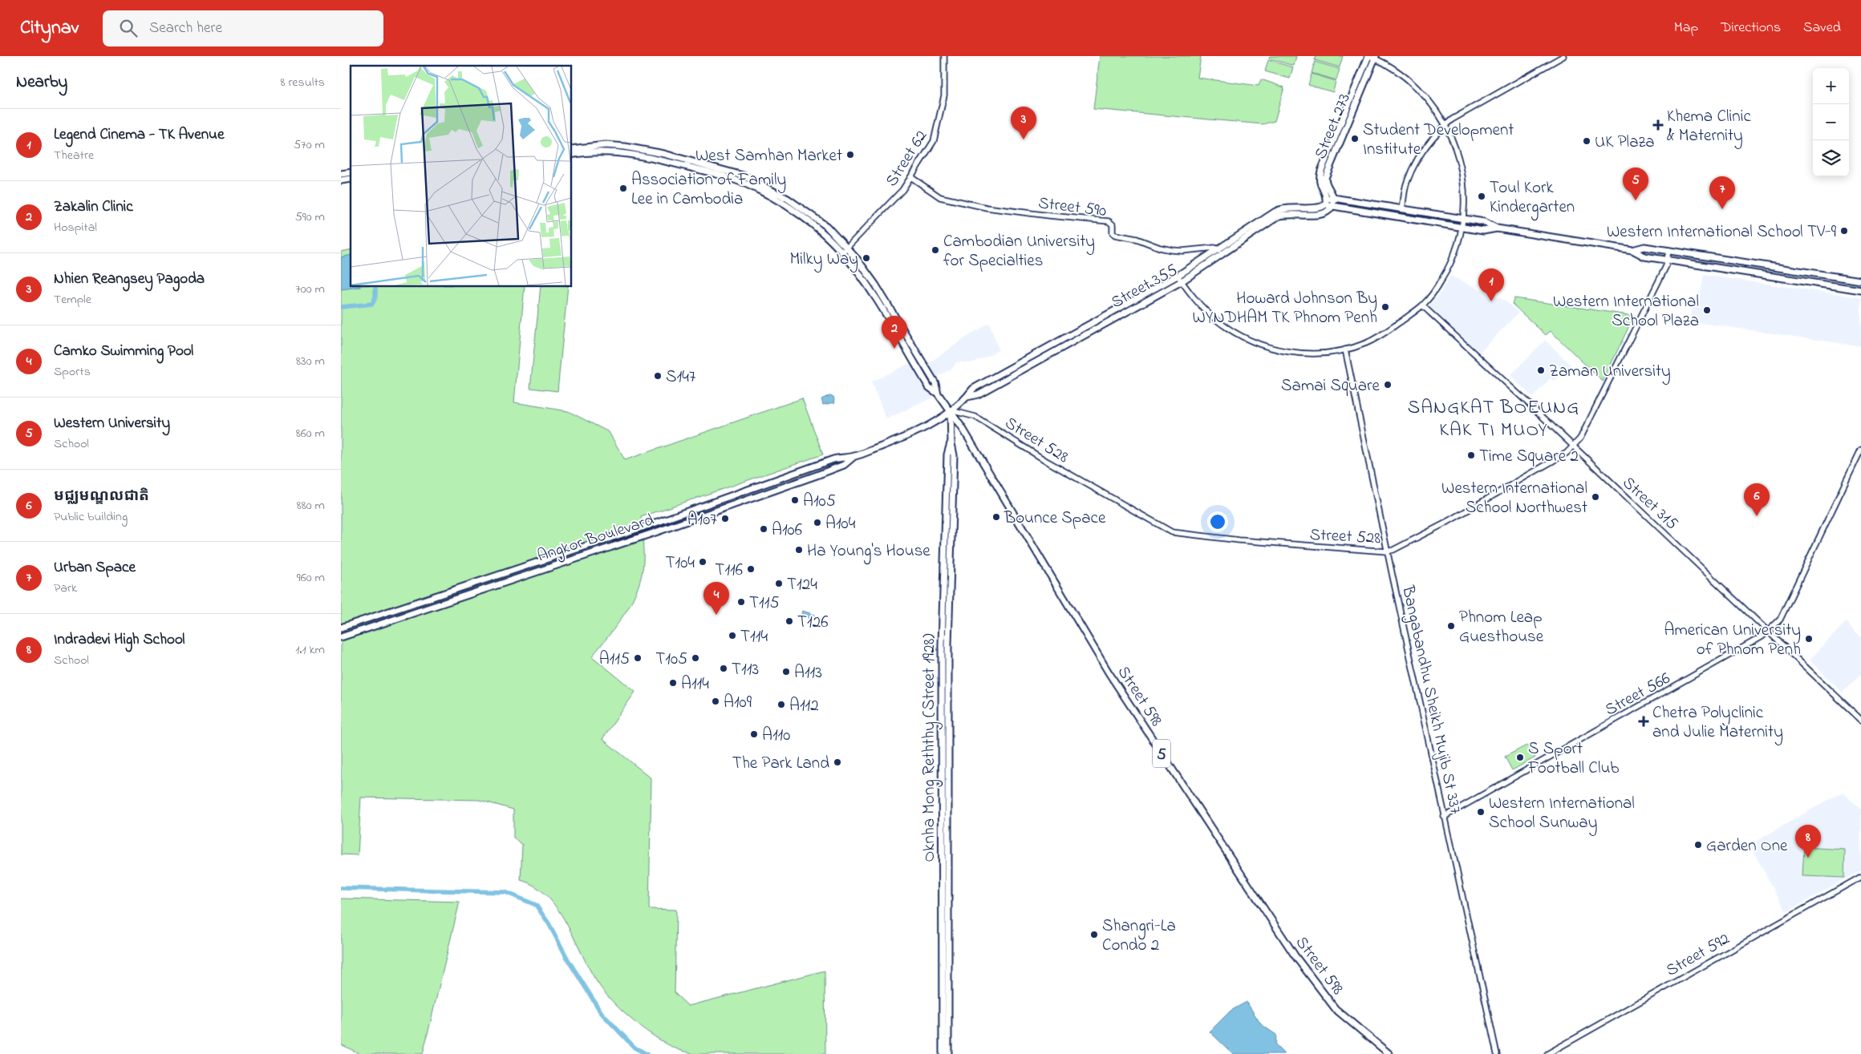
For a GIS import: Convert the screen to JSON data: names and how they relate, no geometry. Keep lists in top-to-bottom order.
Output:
{
  "streets": {
    "main road": [
      "Street 273",
      "Street 355",
      "Angkor Boulevard",
      "Street 598",
      "Oknha Mong Reththy (Street 1928)",
      "5"
    ],
    "street": [
      "Street 62",
      "Street 590",
      "Street 528",
      "Street 315",
      "Street 566",
      "Bangabandhu Sheikh Mujib St 337",
      "Street 592"
    ]
  },
  "crossings": [
    ["Street 273", "Street 355"],
    ["Street 62", "Street 590"],
    ["Street 590", "Street 355"],
    ["Street 355", "Street 528"],
    ["Street 355", "Angkor Boulevard"],
    ["Street 355", "Street 598"],
    ["Street 355", "Oknha Mong Reththy (Street 1928)"],
    ["Street 528", "Street 315"],
    ["Street 528", "Angkor Boulevard"],
    ["Street 528", "Street 598"],
    ["Street 528", "Bangabandhu Sheikh Mujib St 337"],
    ["Street 528", "Oknha Mong Reththy (Street 1928)"],
    ["Street 315", "Street 566"],
    ["Angkor Boulevard", "Street 598"],
    ["Angkor Boulevard", "Oknha Mong Reththy (Street 1928)"],
    ["Street 566", "Bangabandhu Sheikh Mujib St 337"],
    ["Street 598", "Oknha Mong Reththy (Street 1928)"]
  ],
  "districts": ["SANGKAT BOEUNG KAK TI MUOY"],
  "places": {
    "health": ["Khema Clinic & Maternity", "Chetra Polyclinic and Julie Maternity"],
    "other": [
      "Student Development Institute",
      "UK Plaza",
      "West Samhan Market",
      "Association of Family Lee in Cambodia",
      "Toul Kork Kindergarten",
      "Western International School TV-9",
      "Cambodian University for Specialties",
      "Milky Way",
      "Howard Johnson By WYNDHAM TK Phnom Penh",
      "Western International School Plaza",
      "Zaman University",
      "S147",
      "Samai Square",
      "Time Square 2",
      "Western International School Northwest",
      "A105",
      "Bounce Space",
      "A107",
      "A104",
      "A106",
      "Ha Young's House",
      "T104",
      "T116",
      "T124",
      "T115",
      "T126",
      "Phnom Leap Guesthouse",
      "T114",
      "American University of Phnom Penh",
      "A115",
      "T105",
      "T113",
      "A113",
      "A114",
      "A109",
      "A112",
      "A110",
      "S Sport Football Club",
      "The Park Land",
      "Western International School Sunway",
      "Garden One",
      "Shangri-La Condo 2"
    ]
  },
  "page": {
    "header": "Citynav",
    "search": "Search here",
    "nav": ["Map", "Directions", "Saved"],
    "heading": ["Nearby", "8 results"],
    "map_buttons": ["+", "−"],
    "pins": [
      "3",
      "5",
      "7",
      "1",
      "2",
      "6",
      "4",
      "8"
    ],
    "list": [
      {
        "mark": "1",
        "name": "Legend Cinema - TK Avenue",
        "note": "Theatre",
        "value": "570 m"
      },
      {
        "mark": "2",
        "name": "Zakalin Clinic",
        "note": "Hospital",
        "value": "590 m"
      },
      {
        "mark": "3",
        "name": "Nhien Reangsey Pagoda",
        "note": "Temple",
        "value": "700 m"
      },
      {
        "mark": "4",
        "name": "Camko Swimming Pool",
        "note": "Sports",
        "value": "830 m"
      },
      {
        "mark": "5",
        "name": "Western University",
        "note": "School",
        "value": "860 m"
      },
      {
        "mark": "6",
        "name": "មជ្ឈមណ្ឌលជាតិ",
        "note": "Public building",
        "value": "880 m"
      },
      {
        "mark": "7",
        "name": "Urban Space",
        "note": "Park",
        "value": "960 m"
      },
      {
        "mark": "8",
        "name": "Indradevi High School",
        "note": "School",
        "value": "1.1 km"
      }
    ]
  }
}
